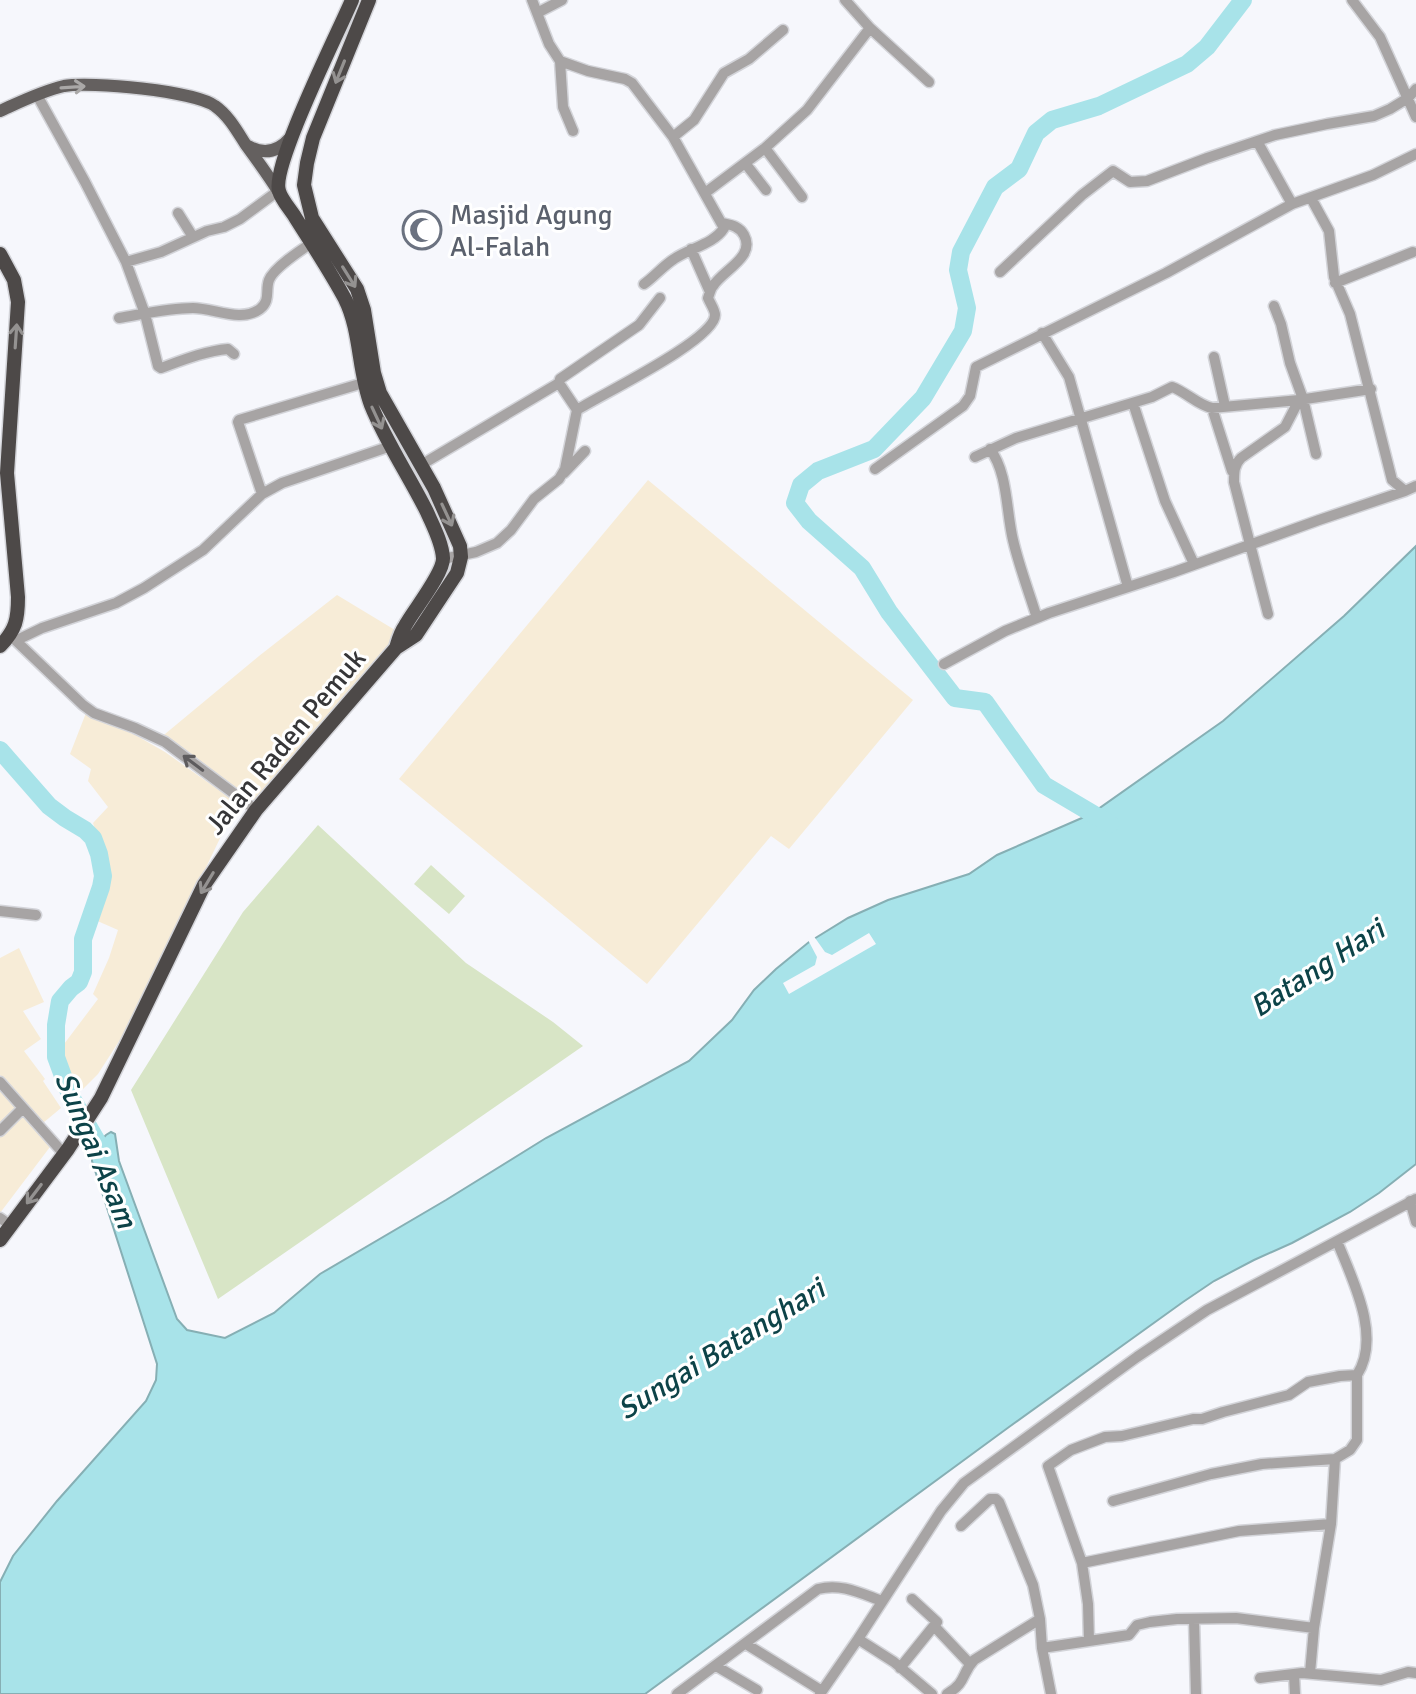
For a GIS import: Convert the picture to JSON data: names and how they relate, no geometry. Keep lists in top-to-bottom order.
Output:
{
  "streets": {
    "highway": ["Jalan Raden Pemuk"]
  },
  "one_way": ["Jalan Raden Pemuk"],
  "water": ["Batang Hari", "Sungai Asam", "Sungai Batanghari"],
  "places": {
    "mosque": ["Masjid Agung Al-Falah"]
  }
}
